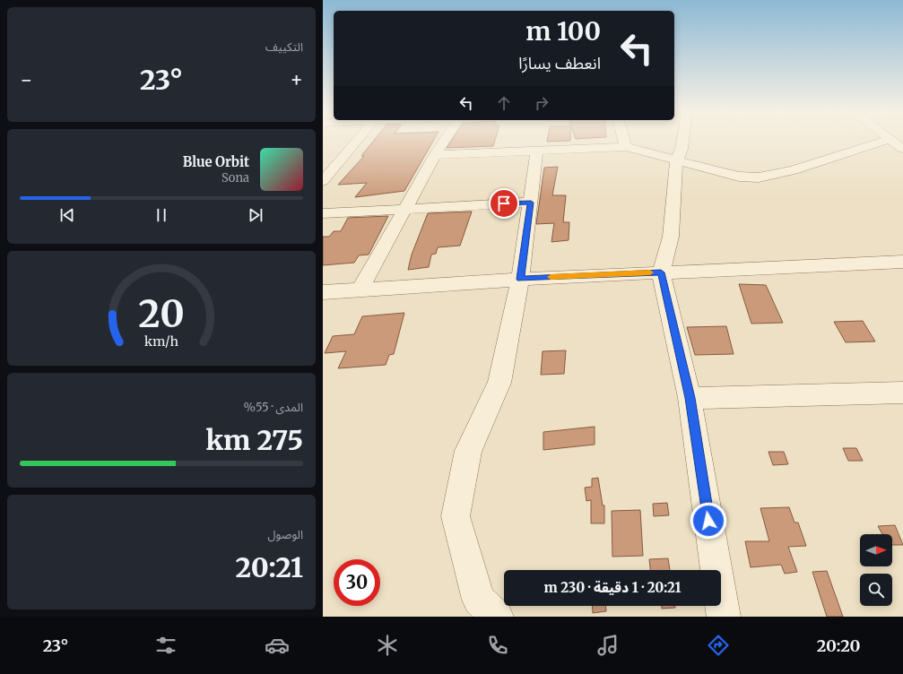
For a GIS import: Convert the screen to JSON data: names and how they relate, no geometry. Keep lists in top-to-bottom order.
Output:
{
  "north": "right",
  "page": {
    "tile": [
      "التكييف",
      ["المدى · 55%", "275 km"],
      ["الوصول", "20:21"]
    ],
    "turn": ["100 m", "انعطف يسارًا"],
    "heat": ["−", "23°", "+"],
    "song": ["Blue Orbit", "Sona"],
    "limit": "30",
    "trip": "20:21 · 1 دقيقة · 230 m",
    "tabs": ["20:20", "23°"],
    "gauge": ["20", "km/h"]
  }
}
